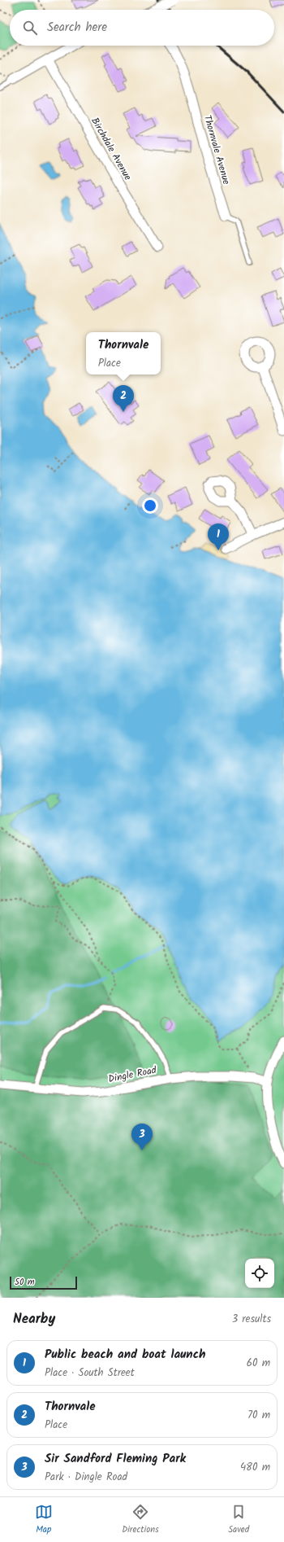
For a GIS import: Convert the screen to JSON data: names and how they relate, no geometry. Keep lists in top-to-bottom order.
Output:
{
  "streets": {
    "street": ["Birchdale Avenue", "Thornvale Avenue", "Dingle Road"]
  },
  "scale_bar": "50 m",
  "page": {
    "search": "Search here",
    "popup": ["Thornvale", "Place"],
    "pins": ["2", "1", "3"],
    "scale": "50 m",
    "heading": ["Nearby", "3 results"],
    "list": [
      {
        "mark": "1",
        "name": "Public beach and boat launch",
        "note": "Place · South Street",
        "value": "60 m"
      },
      {
        "mark": "2",
        "name": "Thornvale",
        "note": "Place",
        "value": "70 m"
      },
      {
        "mark": "3",
        "name": "Sir Sandford Fleming Park",
        "note": "Park · Dingle Road",
        "value": "480 m"
      }
    ],
    "nav": ["Map", "Directions", "Saved"]
  }
}
